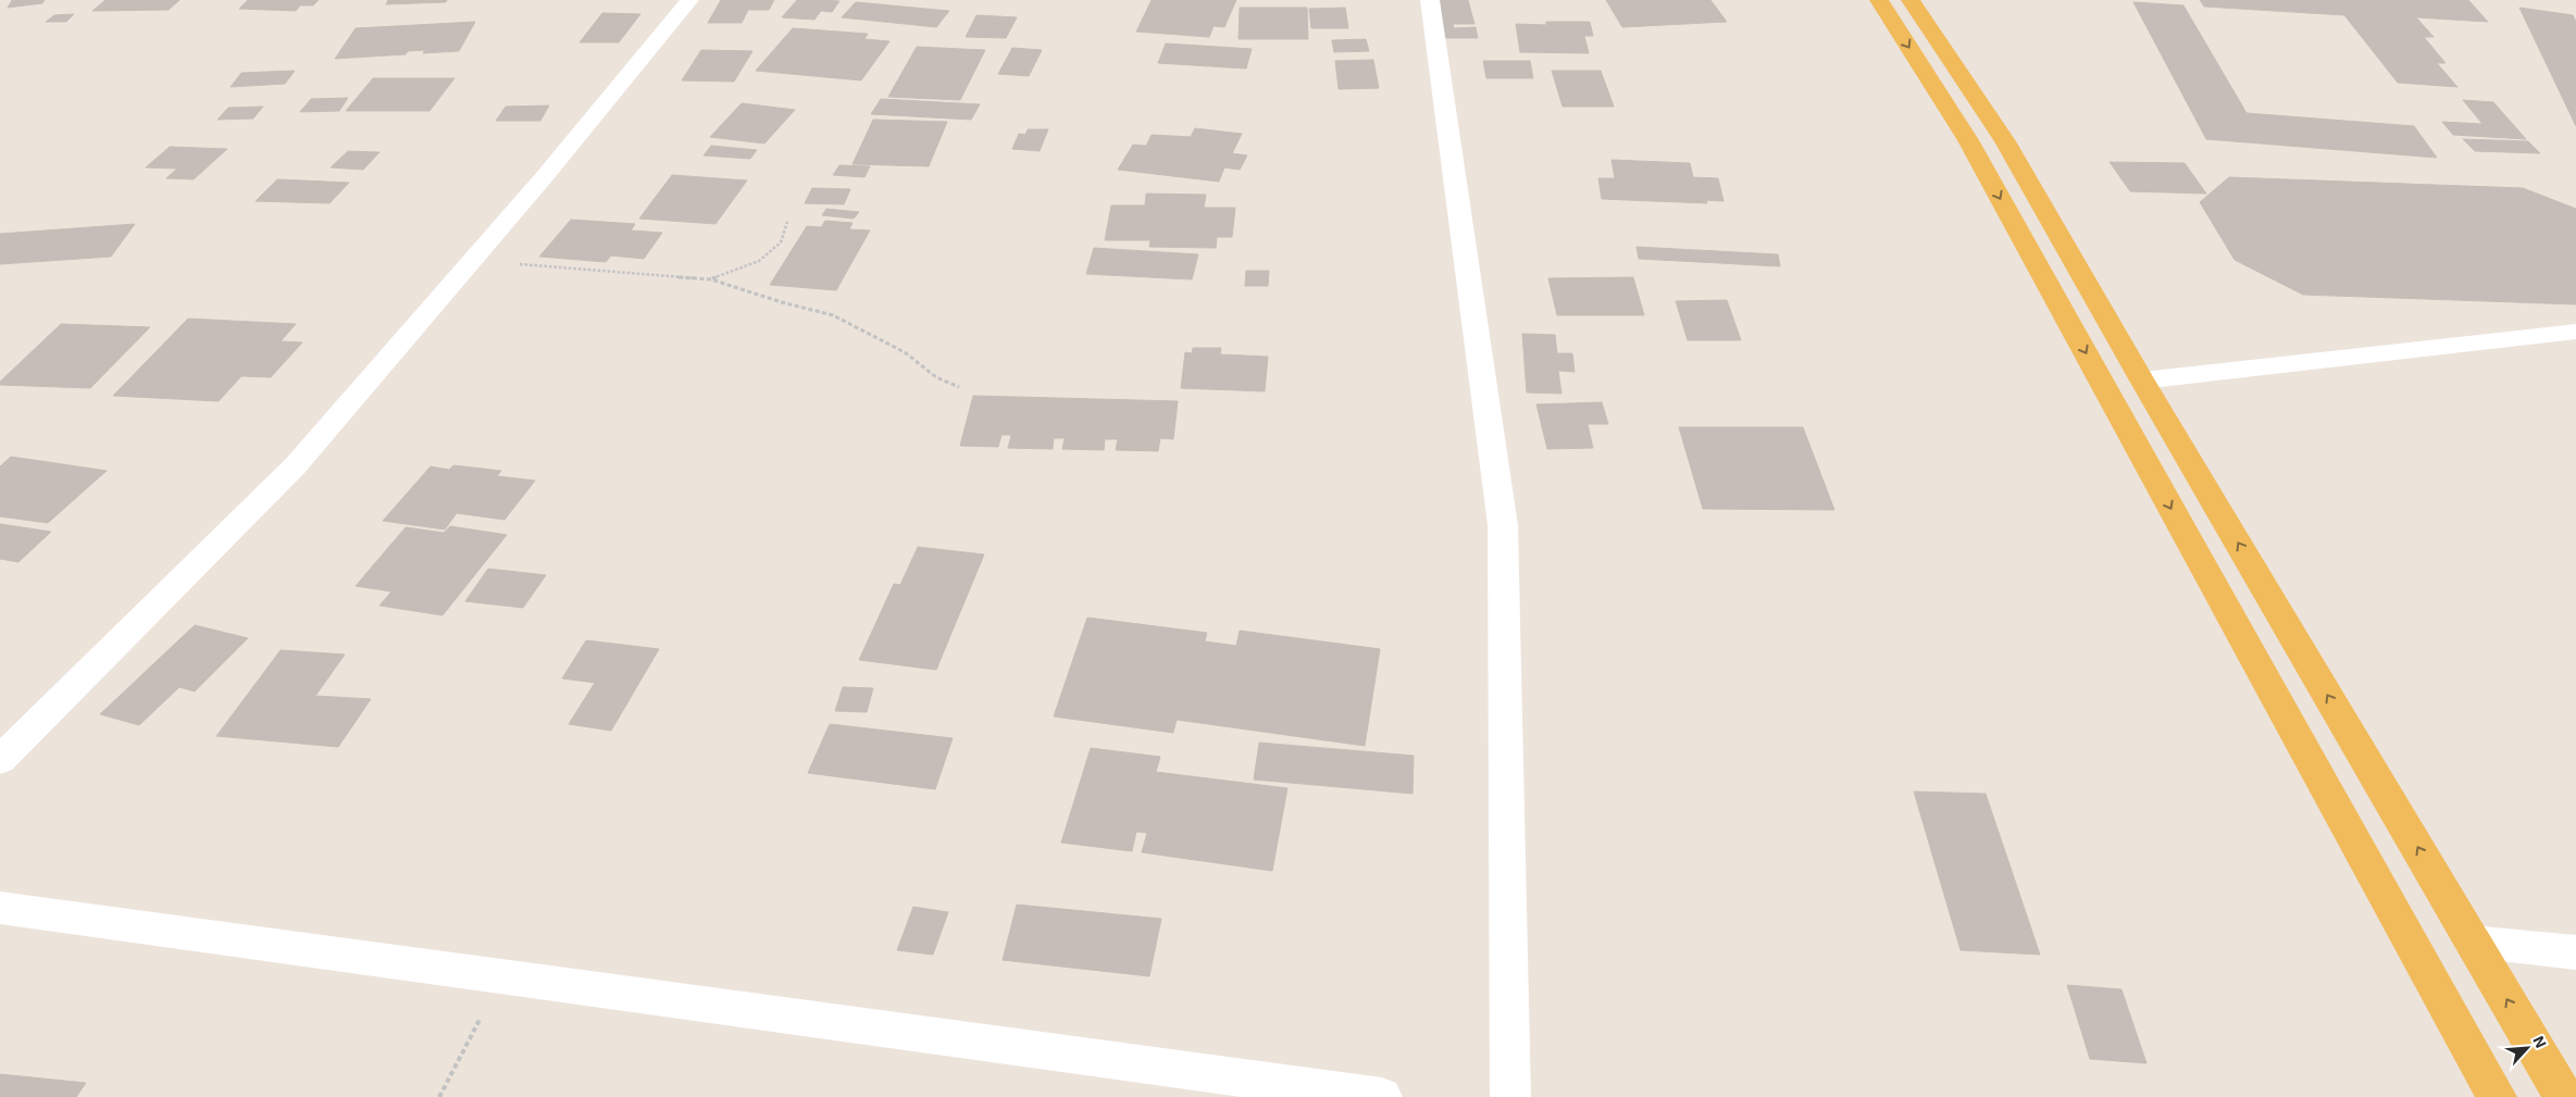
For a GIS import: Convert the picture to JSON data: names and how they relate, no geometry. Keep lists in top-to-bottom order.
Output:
{
  "north": "top right"
}
